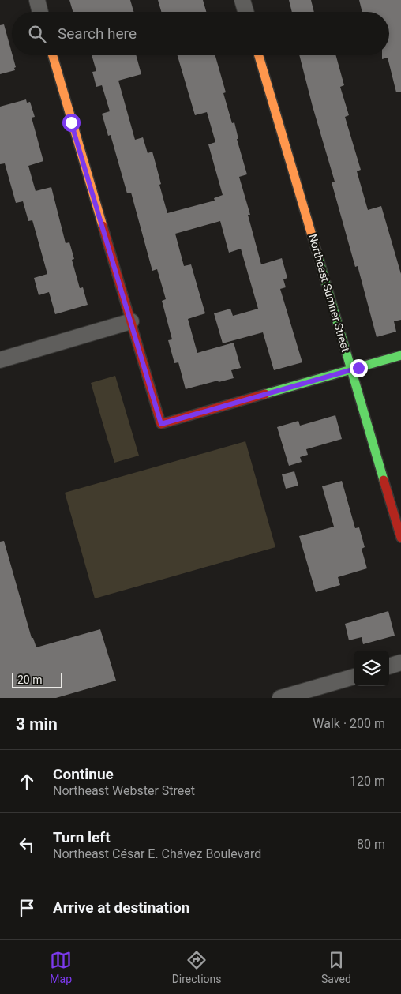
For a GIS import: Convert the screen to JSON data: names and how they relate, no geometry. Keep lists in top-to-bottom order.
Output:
{
  "streets": {
    "street": ["Northeast Sumner Street"]
  },
  "scale_bar": "20 m",
  "page": {
    "search": "Search here",
    "scale": "20 m",
    "heading": ["3 min", "Walk · 200 m"],
    "list": [
      ["Continue", "Northeast Webster Street", "120 m"],
      ["Turn left", "Northeast César E. Chávez Boulevard", "80 m"],
      "Arrive at destination"
    ],
    "nav": ["Map", "Directions", "Saved"]
  }
}
